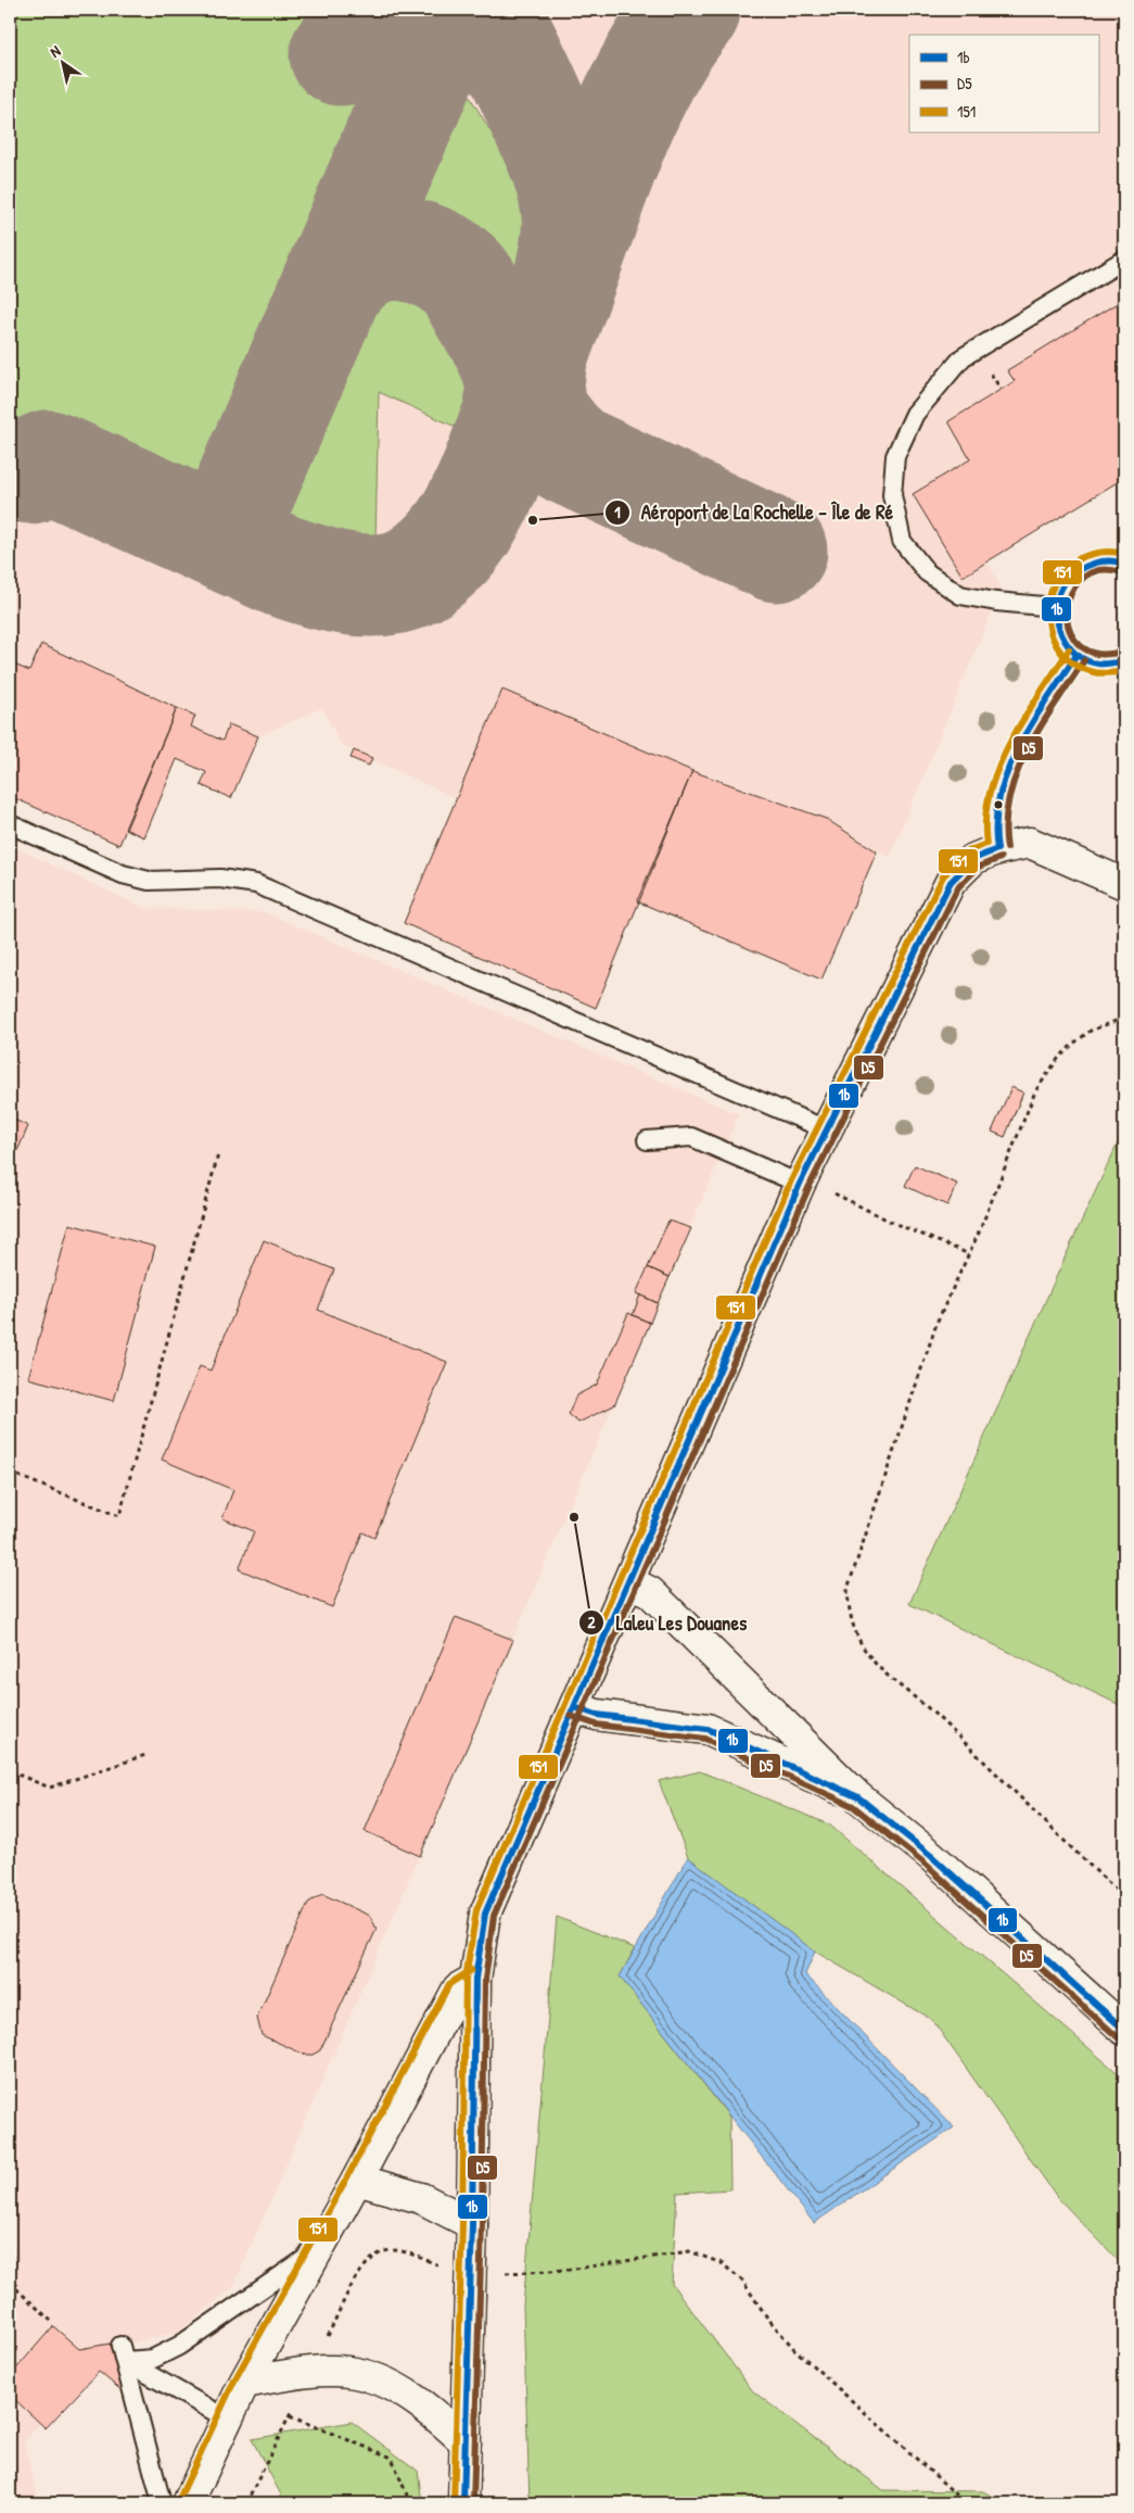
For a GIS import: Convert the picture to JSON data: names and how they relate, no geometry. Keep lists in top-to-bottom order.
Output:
{
  "places": ["Aéroport de La Rochelle - Île de Ré", "Laleu Les Douanes"],
  "lines": ["transit line 151", "transit line 1b", "transit line D5"],
  "legend": ["1b", "D5", "151"],
  "north": "top left"
}
